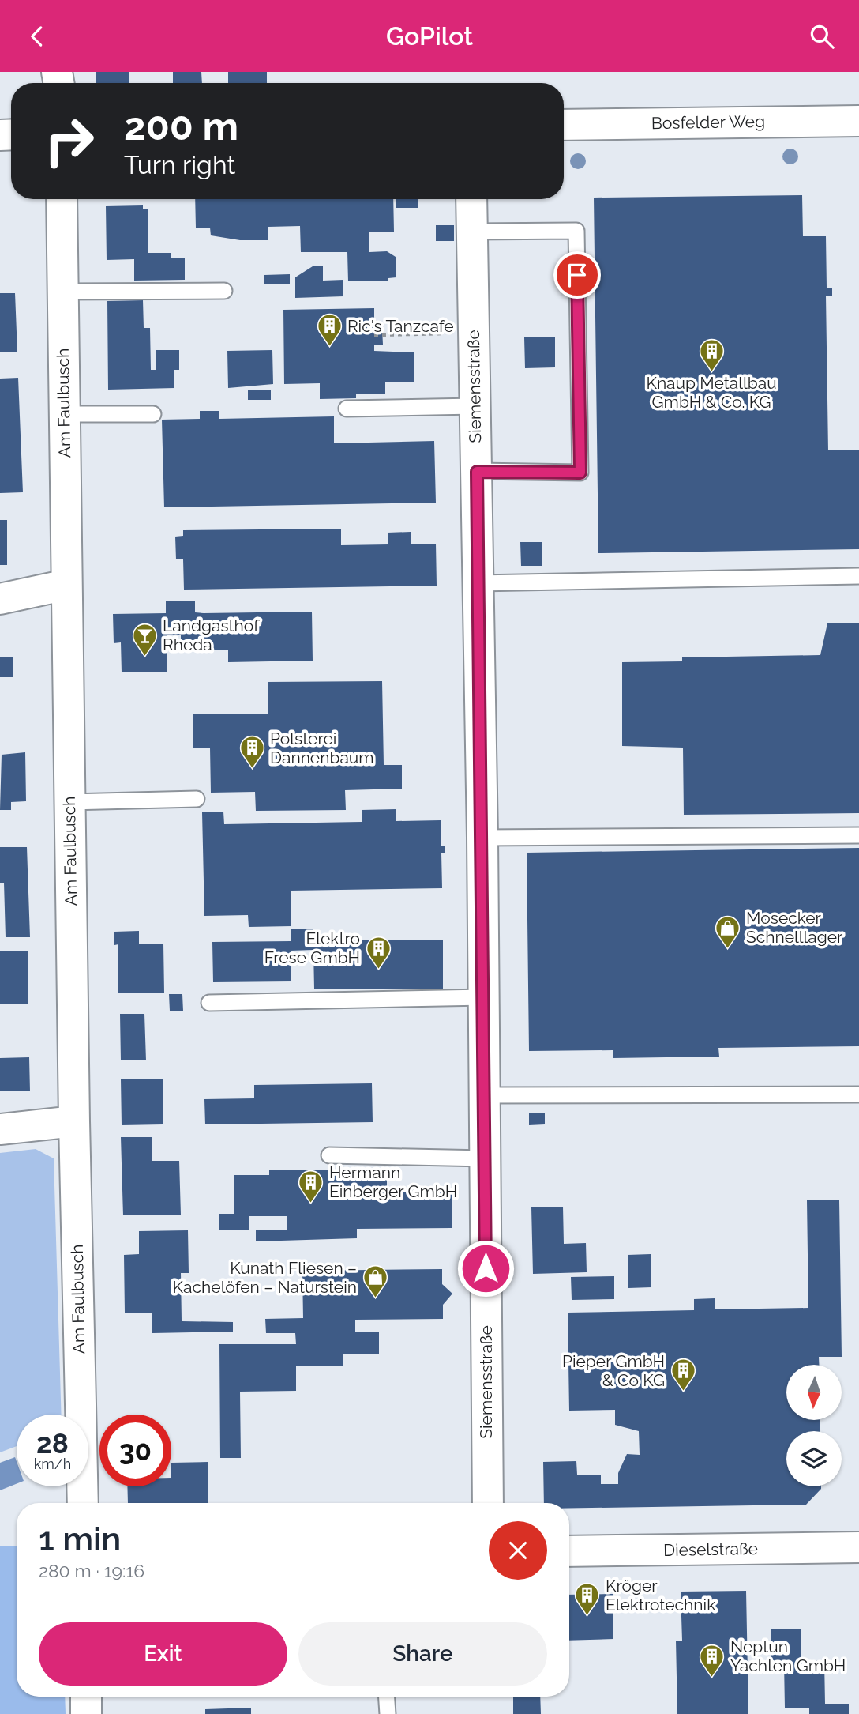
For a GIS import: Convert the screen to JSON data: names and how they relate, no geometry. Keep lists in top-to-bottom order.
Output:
{
  "streets": {
    "street": [
      "Bosfelder Weg",
      "Siemensstraße",
      "Am Faulbusch",
      "Dieselstraße"
    ]
  },
  "places": {
    "building": [
      "Ric's Tanzcafe",
      "Knaup Metallbau GmbH & Co. KG",
      "Polsterei Dannenbaum",
      "Elektro Frese GmbH",
      "Hermann Einberger GmbH",
      "Pieper GmbH & Co KG",
      "Kröger Elektrotechnik",
      "Neptun Yachten GmbH"
    ],
    "bar": ["Landgasthof Rheda"],
    "shop": ["Mosecker Schnelllager", "Kunath Fliesen – Kachelöfen – Naturstein"]
  },
  "north": "bottom",
  "page": {
    "header": "GoPilot",
    "turn": ["200 m", "Turn right"],
    "speed": "28 km/h",
    "limit": "30",
    "heading": ["1 min", "280 m · 19:16"],
    "buttons": ["Exit", "Share"]
  }
}
